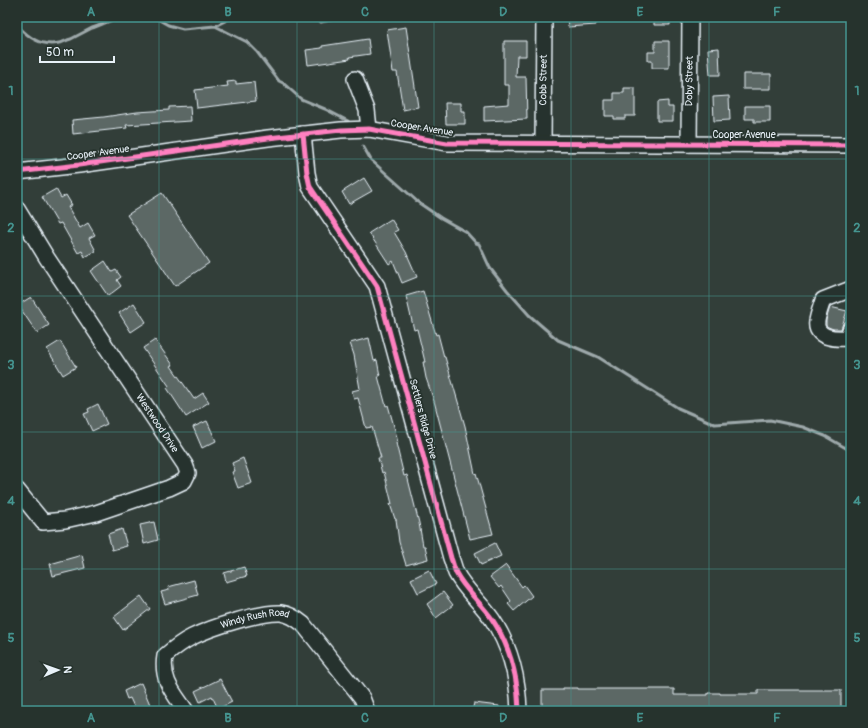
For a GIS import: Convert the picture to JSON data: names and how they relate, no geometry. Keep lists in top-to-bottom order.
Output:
{
  "streets": {
    "street": [
      "Cobb Street",
      "Doby Street",
      "Cooper Avenue",
      "Settlers Ridge Drive",
      "Westwood Drive",
      "Windy Rush Road"
    ]
  },
  "crossings": [
    ["Cobb Street", "Cooper Avenue"],
    ["Doby Street", "Cooper Avenue"],
    ["Cooper Avenue", "Settlers Ridge Drive"]
  ],
  "scale_bar": "50 m",
  "north": "right",
  "grid": {
    "columns": [
      "A",
      "B",
      "C",
      "D",
      "E",
      "F"
    ],
    "rows": [
      "1",
      "2",
      "3",
      "4",
      "5"
    ]
  }
}
